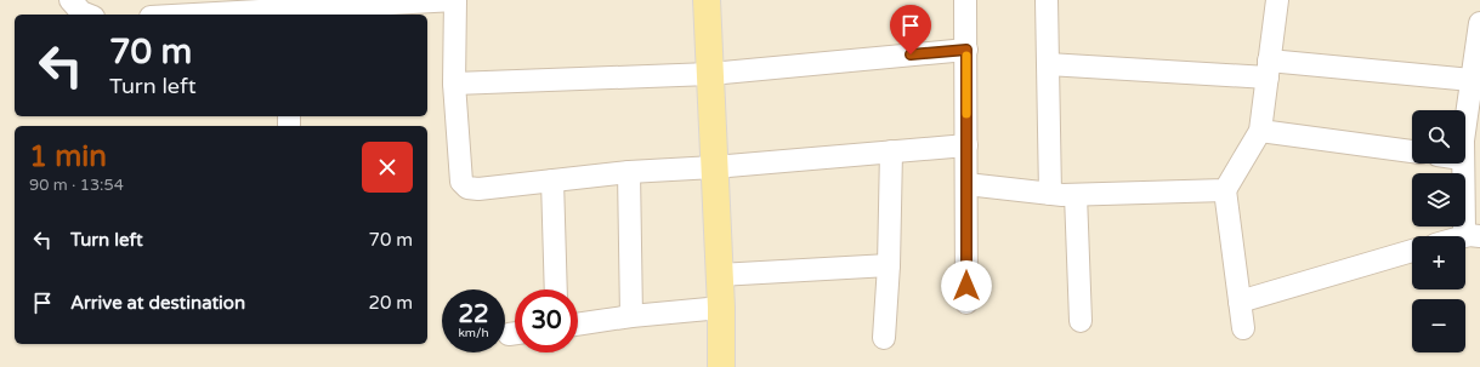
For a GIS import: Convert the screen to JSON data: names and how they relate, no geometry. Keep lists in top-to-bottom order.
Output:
{
  "page": {
    "turn": ["70 m", "Turn left"],
    "map_buttons": ["+", "−"],
    "heading": ["1 min", "90 m · 13:54"],
    "list": [
      {
        "name": "Turn left",
        "value": "70 m"
      },
      {
        "name": "Arrive at destination",
        "value": "20 m"
      }
    ],
    "speed": "22 km/h",
    "limit": "30"
  }
}
